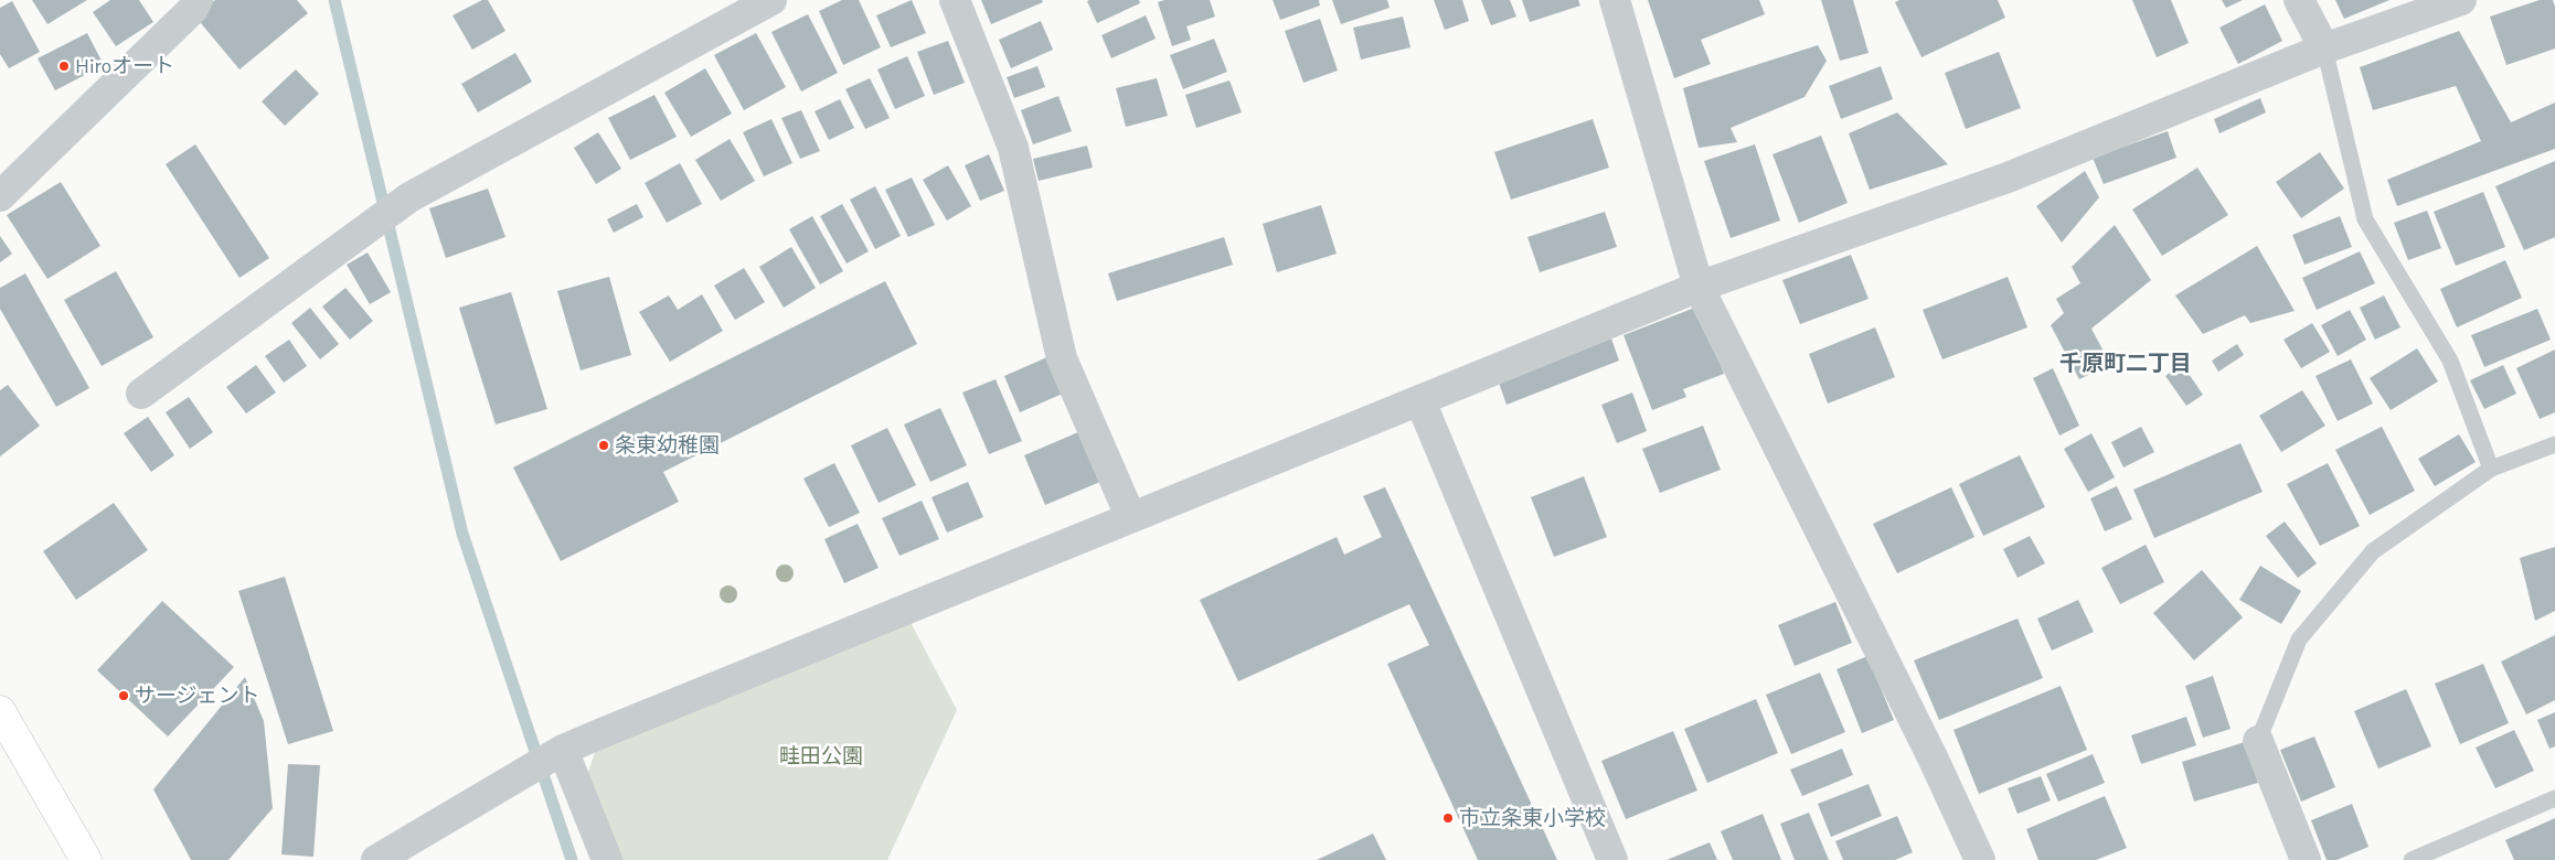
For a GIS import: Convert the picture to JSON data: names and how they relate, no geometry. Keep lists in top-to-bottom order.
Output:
{
  "districts": ["千原町二丁目"],
  "parks": ["畦田公園"],
  "places": [
    "Hiroオート",
    "条東幼稚園",
    "サージェント",
    "市立条東小学校"
  ]
}
